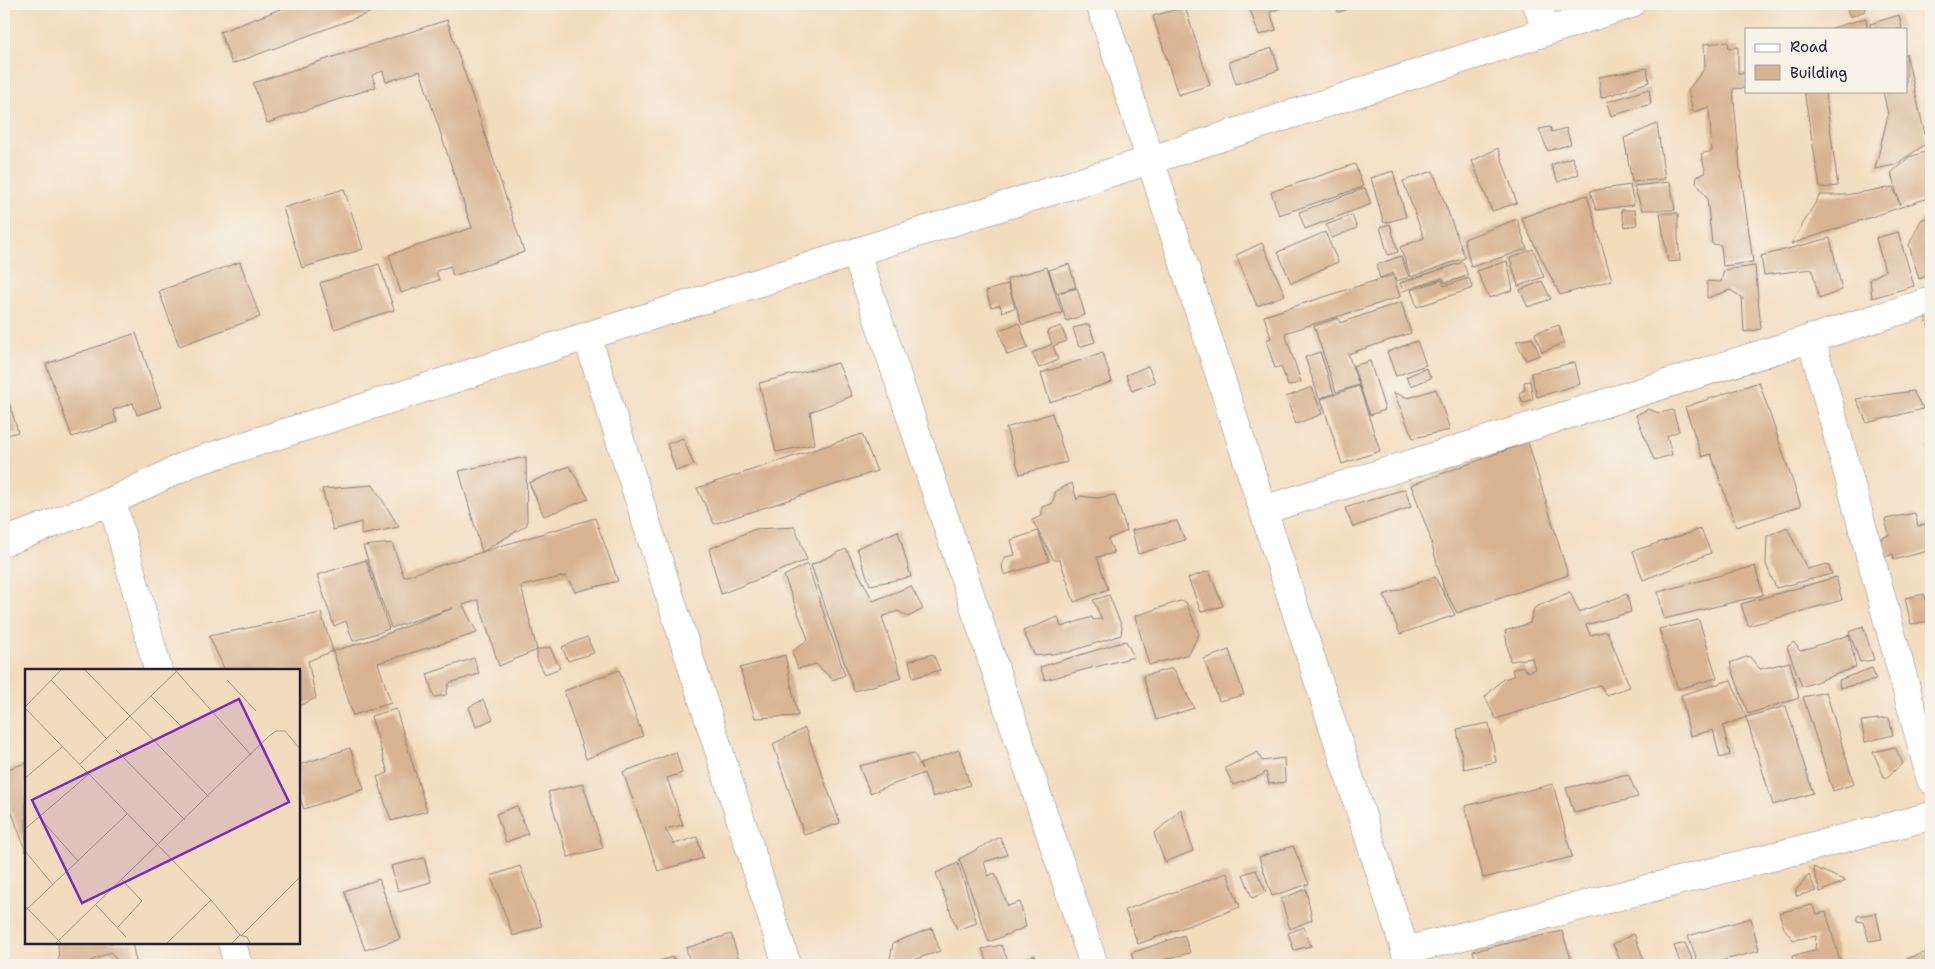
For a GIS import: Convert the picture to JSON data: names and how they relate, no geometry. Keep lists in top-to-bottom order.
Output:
{
  "legend": ["Road", "Building"]
}
